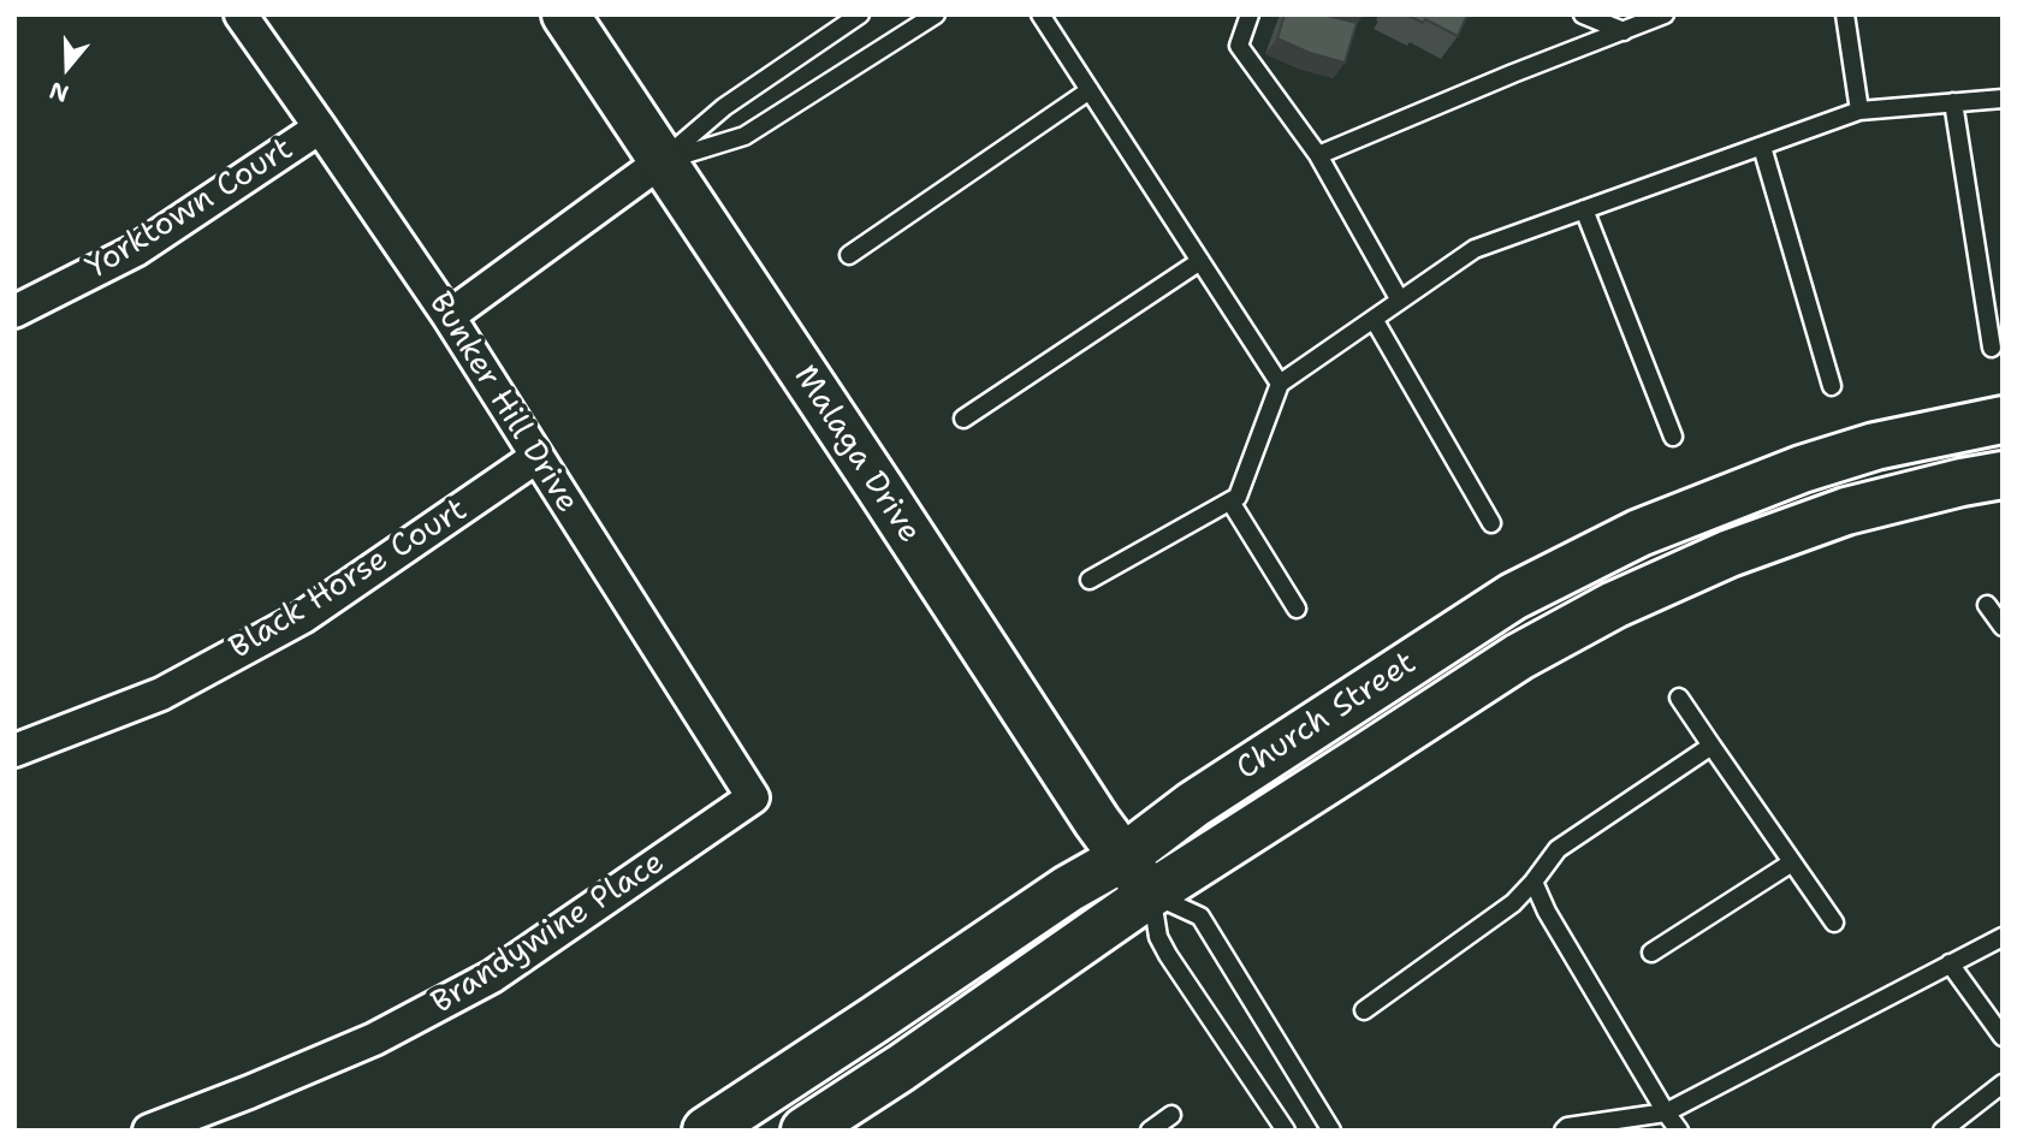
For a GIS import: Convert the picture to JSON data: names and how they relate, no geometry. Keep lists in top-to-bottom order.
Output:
{
  "streets": {
    "main road": ["Malaga Drive", "Church Street"],
    "street": [
      "Yorktown Court",
      "Bunker Hill Drive",
      "Black Horse Court",
      "Brandywine Place"
    ]
  },
  "crossings": [
    ["Yorktown Court", "Bunker Hill Drive"],
    ["Bunker Hill Drive", "Black Horse Court"],
    ["Bunker Hill Drive", "Brandywine Place"],
    ["Malaga Drive", "Church Street"]
  ],
  "north": "bottom"
}
